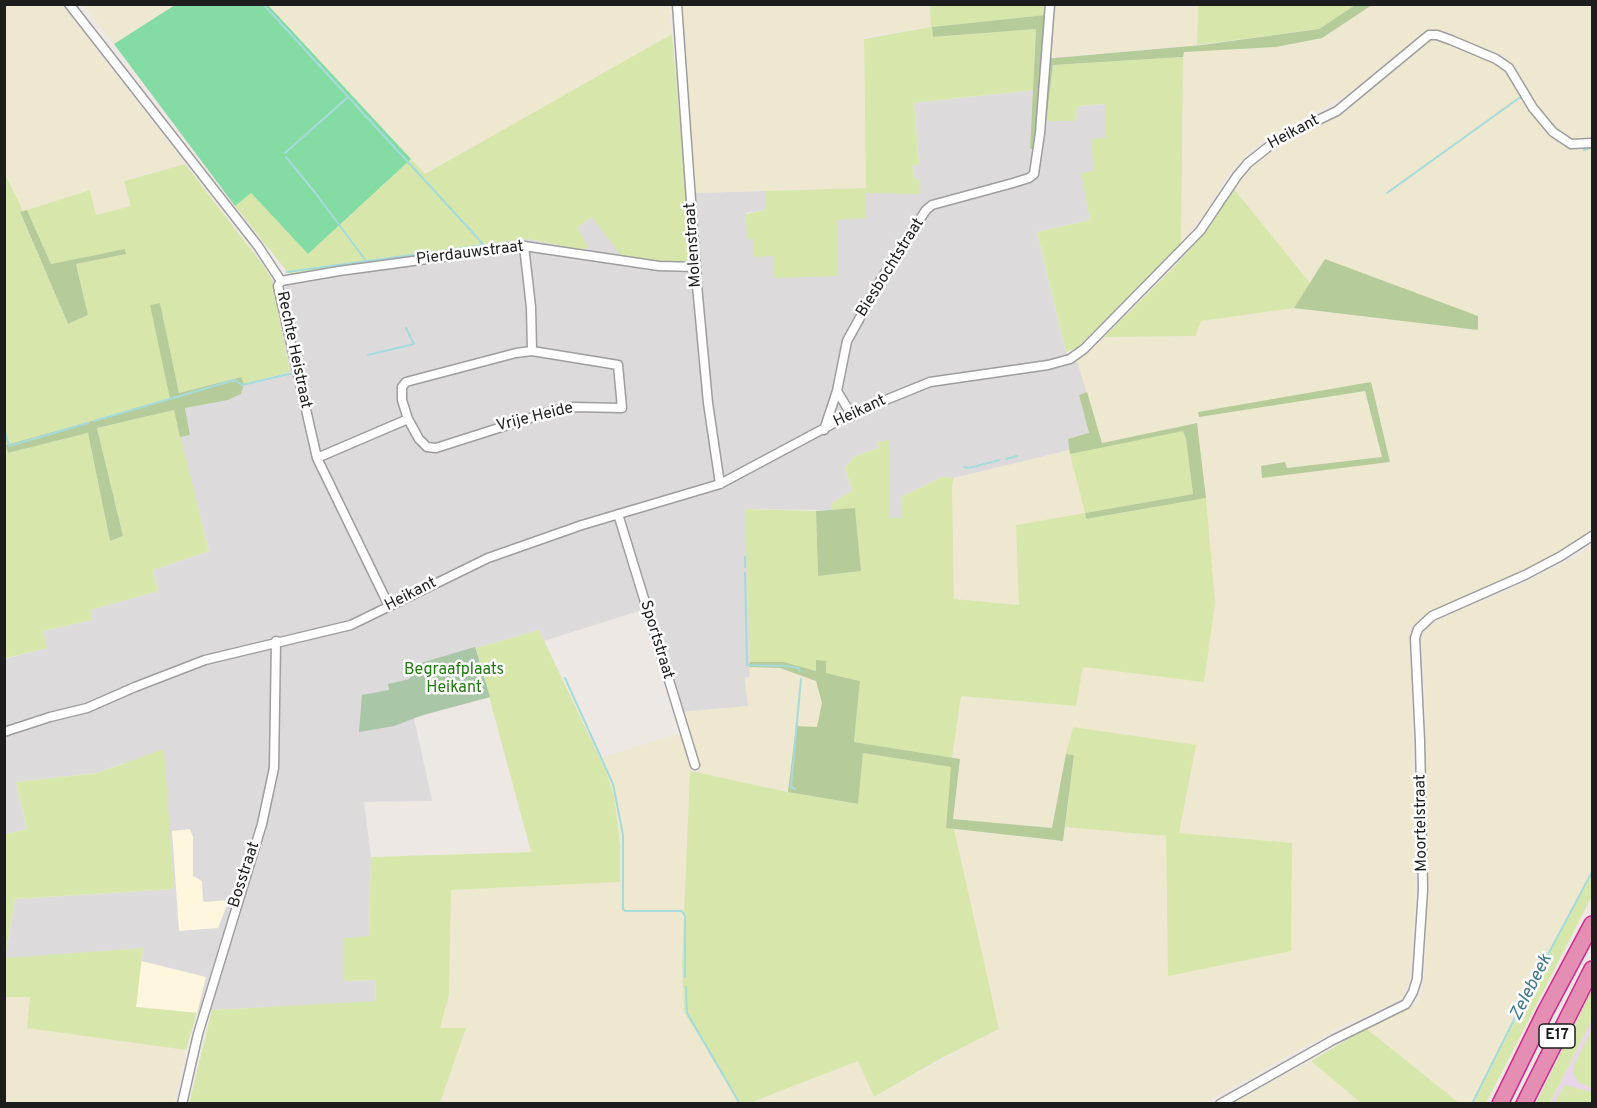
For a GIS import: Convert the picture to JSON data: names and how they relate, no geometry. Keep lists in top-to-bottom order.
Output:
{
  "streets": {
    "highway": ["E17"],
    "street": [
      "Heikant",
      "Molenstraat",
      "Pierdauwstraat",
      "Biesbochtstraat",
      "Rechte Heistraat",
      "Vrije Heide",
      "Sportstraat",
      "Moortelstraat",
      "Bosstraat"
    ]
  },
  "crossings": [
    ["Heikant", "Molenstraat"],
    ["Heikant", "Biesbochtstraat"],
    ["Heikant", "Rechte Heistraat"],
    ["Heikant", "Sportstraat"],
    ["Heikant", "Bosstraat"],
    ["Molenstraat", "Pierdauwstraat"],
    ["Pierdauwstraat", "Rechte Heistraat"]
  ],
  "water": ["Zelebeek"],
  "parks": ["Begraafplaats Heikant"]
}
